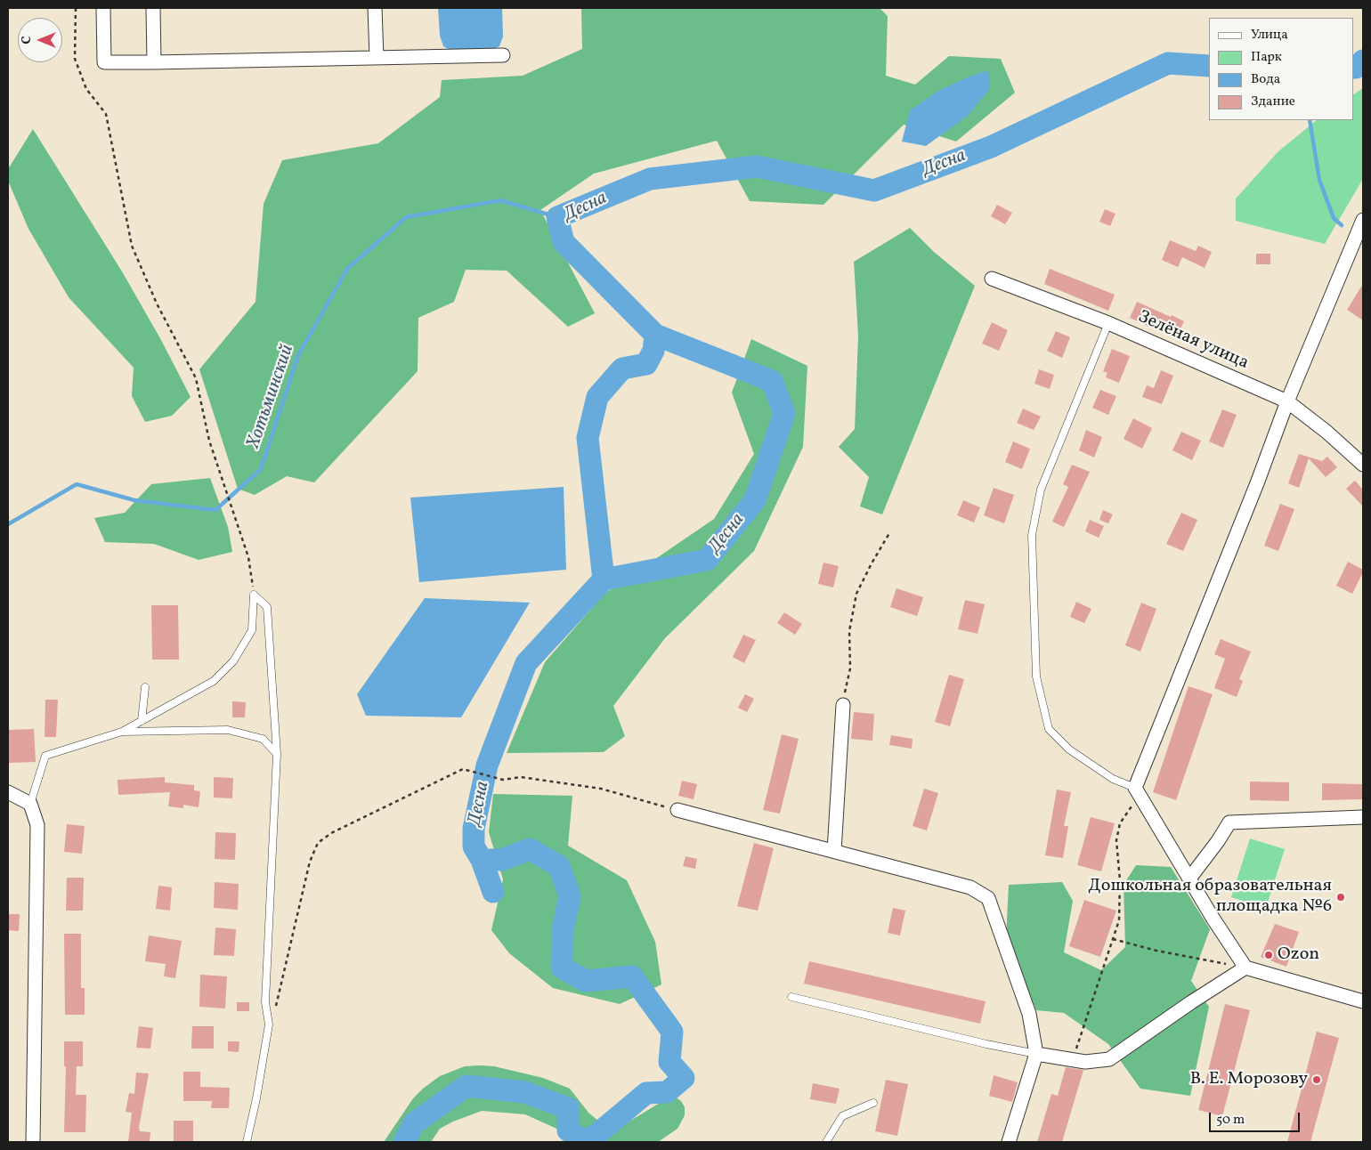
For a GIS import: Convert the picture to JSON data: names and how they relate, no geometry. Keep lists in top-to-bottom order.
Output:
{
  "streets": {
    "street": ["Зелёная улица"]
  },
  "water": ["Десна", "Хотьминский"],
  "places": ["Дошкольная образовательная площадка №6", "Ozon", "В. Е. Морозову"],
  "legend": [
    "Улица",
    "Парк",
    "Вода",
    "Здание"
  ],
  "scale_bar": "50 m",
  "north": "left"
}
